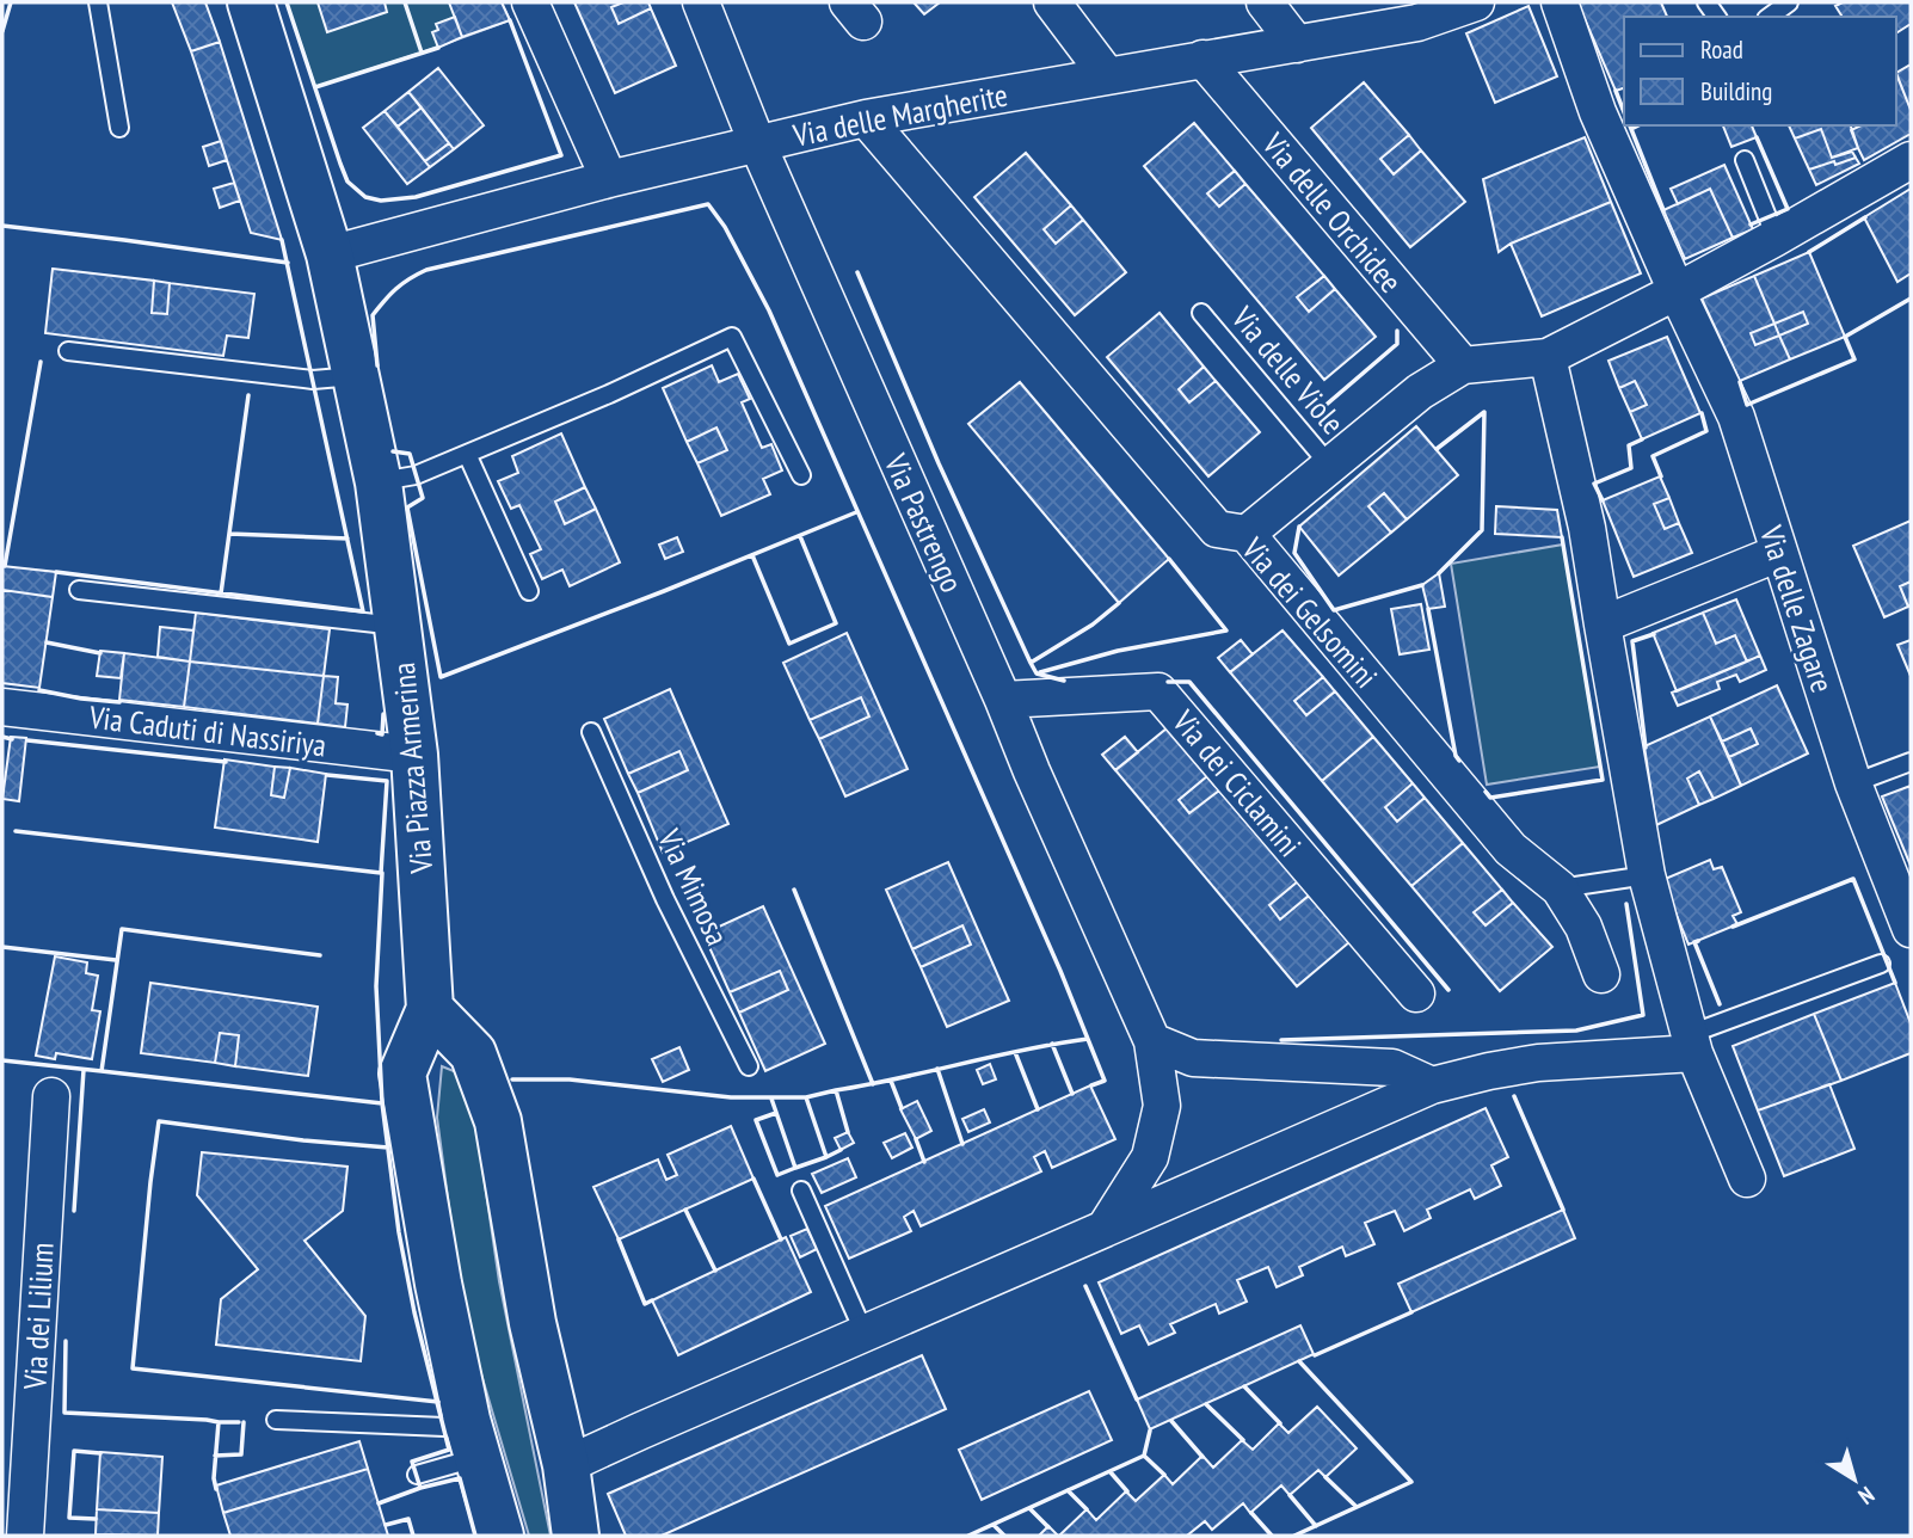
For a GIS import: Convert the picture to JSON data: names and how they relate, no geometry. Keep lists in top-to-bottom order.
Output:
{
  "streets": {
    "street": [
      "Via delle Margherite",
      "Via delle Orchidee",
      "Via Pastrengo",
      "Via delle Zagare",
      "Via dei Gelsomini",
      "Via Caduti di Nassiriya",
      "Via Piazza Armerina",
      "Via dei Ciclamini",
      "Via dei Lilium"
    ],
    "lane": ["Via delle Viole", "Via Mimosa"]
  },
  "crossings": [
    ["Via delle Margherite", "Via delle Orchidee"],
    ["Via delle Margherite", "Via Pastrengo"],
    ["Via delle Margherite", "Via dei Gelsomini"],
    ["Via delle Margherite", "Via Piazza Armerina"],
    ["Via Pastrengo", "Via dei Ciclamini"],
    ["Via Caduti di Nassiriya", "Via Piazza Armerina"]
  ],
  "legend": ["Road", "Building"],
  "north": "bottom right"
}
